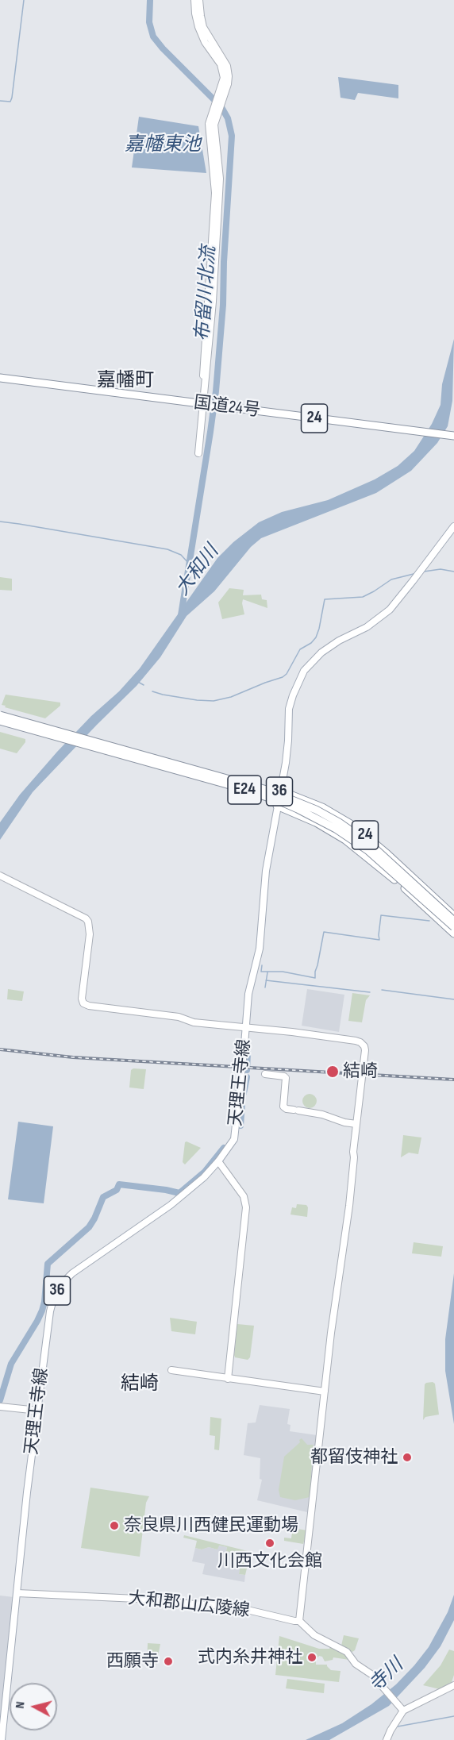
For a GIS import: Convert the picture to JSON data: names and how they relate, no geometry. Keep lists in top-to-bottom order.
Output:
{
  "streets": {
    "highway": ["国道24号", "24", "E24"],
    "main road": ["36", "天理王寺線"],
    "street": ["大和郡山広陵線"]
  },
  "crossings": [
    ["24", "天理王寺線"],
    ["天理王寺線", "大和郡山広陵線"]
  ],
  "districts": ["嘉幡町", "結崎"],
  "water": [
    "嘉幡東池",
    "布留川北流",
    "大和川",
    "寺川"
  ],
  "places": [
    "結崎",
    "都留伎神社",
    "奈良県川西健民運動場",
    "川西文化会館",
    "式内糸井神社",
    "西願寺"
  ],
  "north": "left"
}
